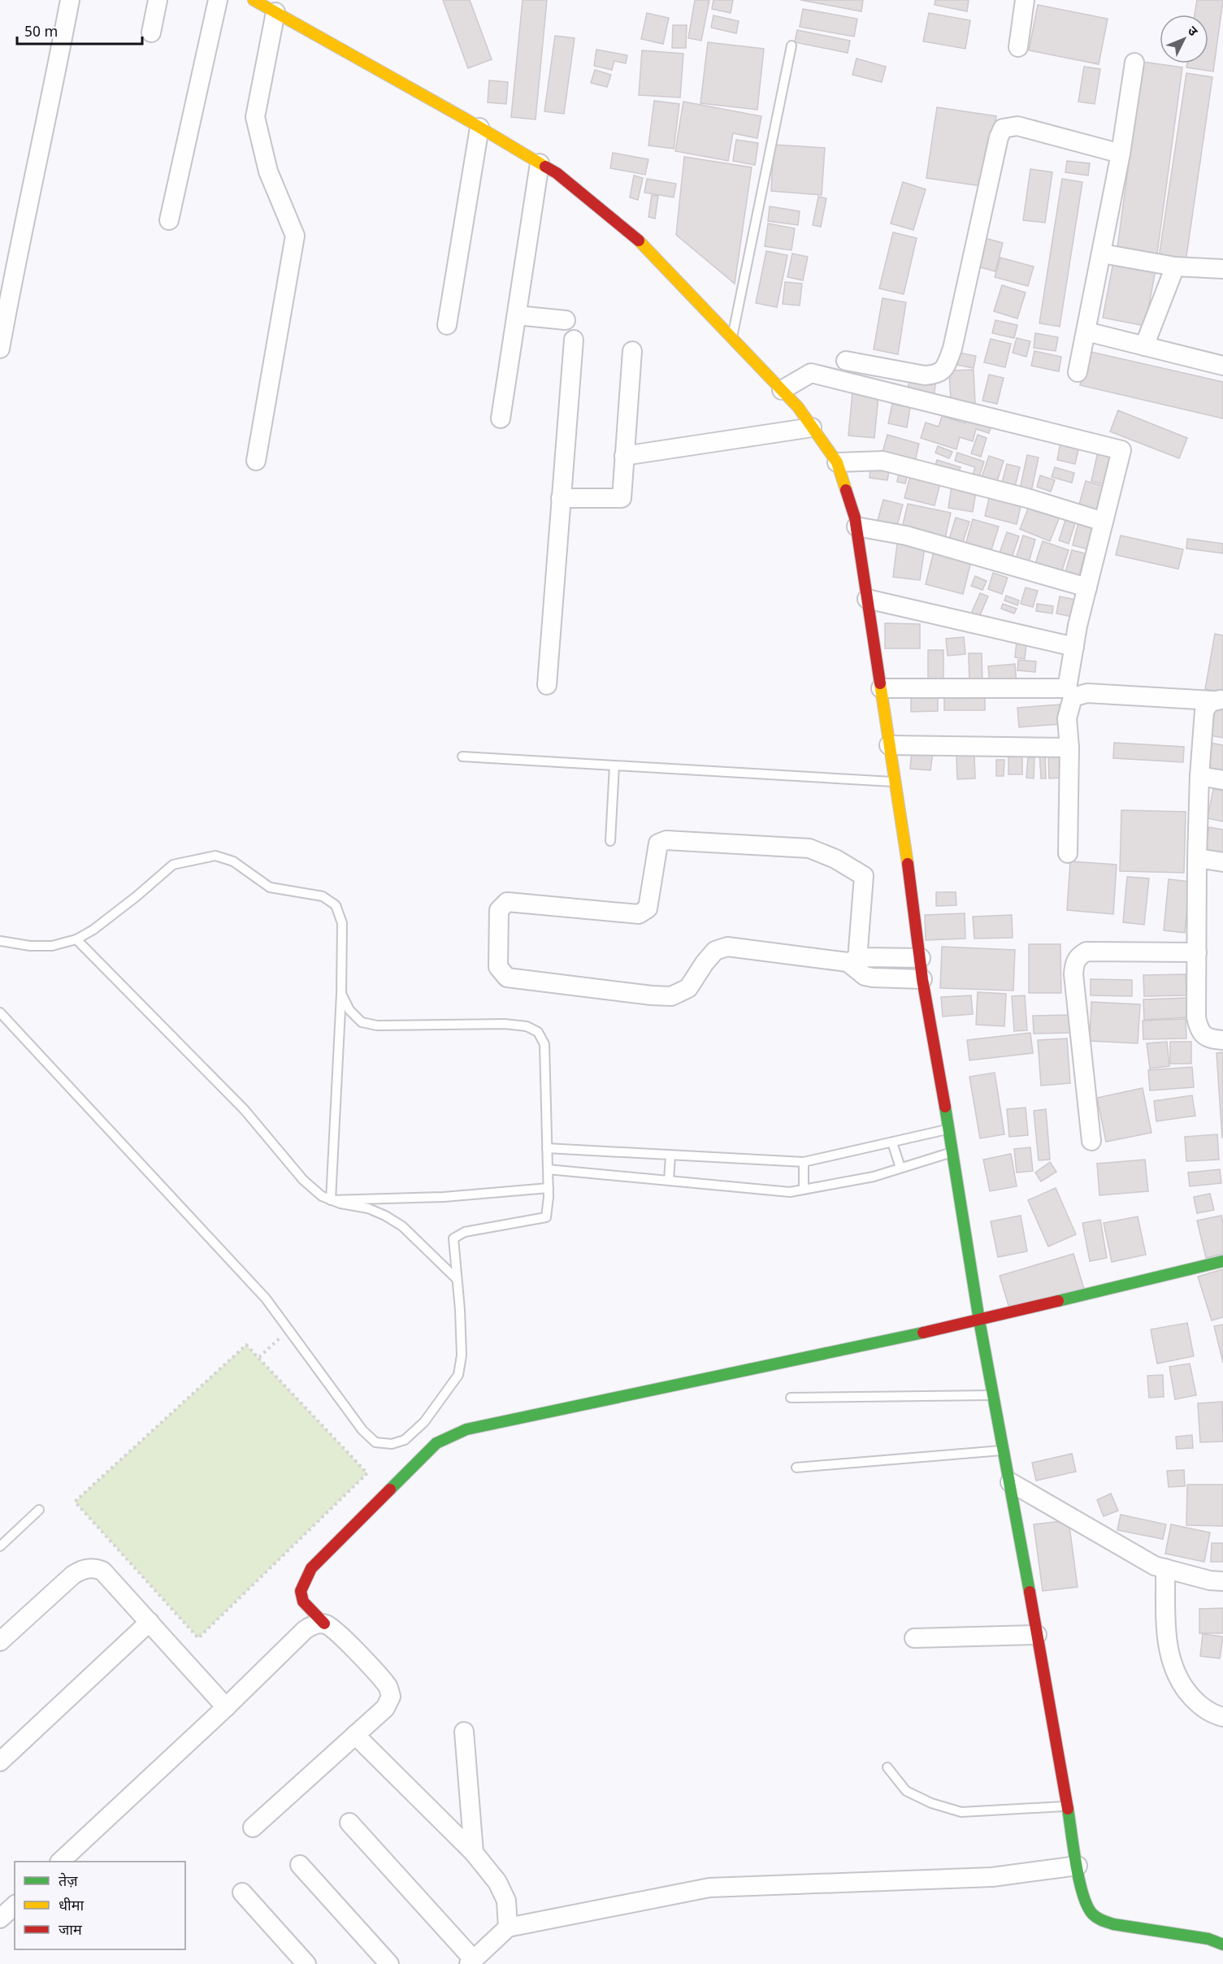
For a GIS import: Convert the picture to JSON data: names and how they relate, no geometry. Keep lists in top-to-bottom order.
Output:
{
  "legend": ["तेज़", "धीमा", "जाम"],
  "scale_bar": "50 m",
  "north": "top right"
}
